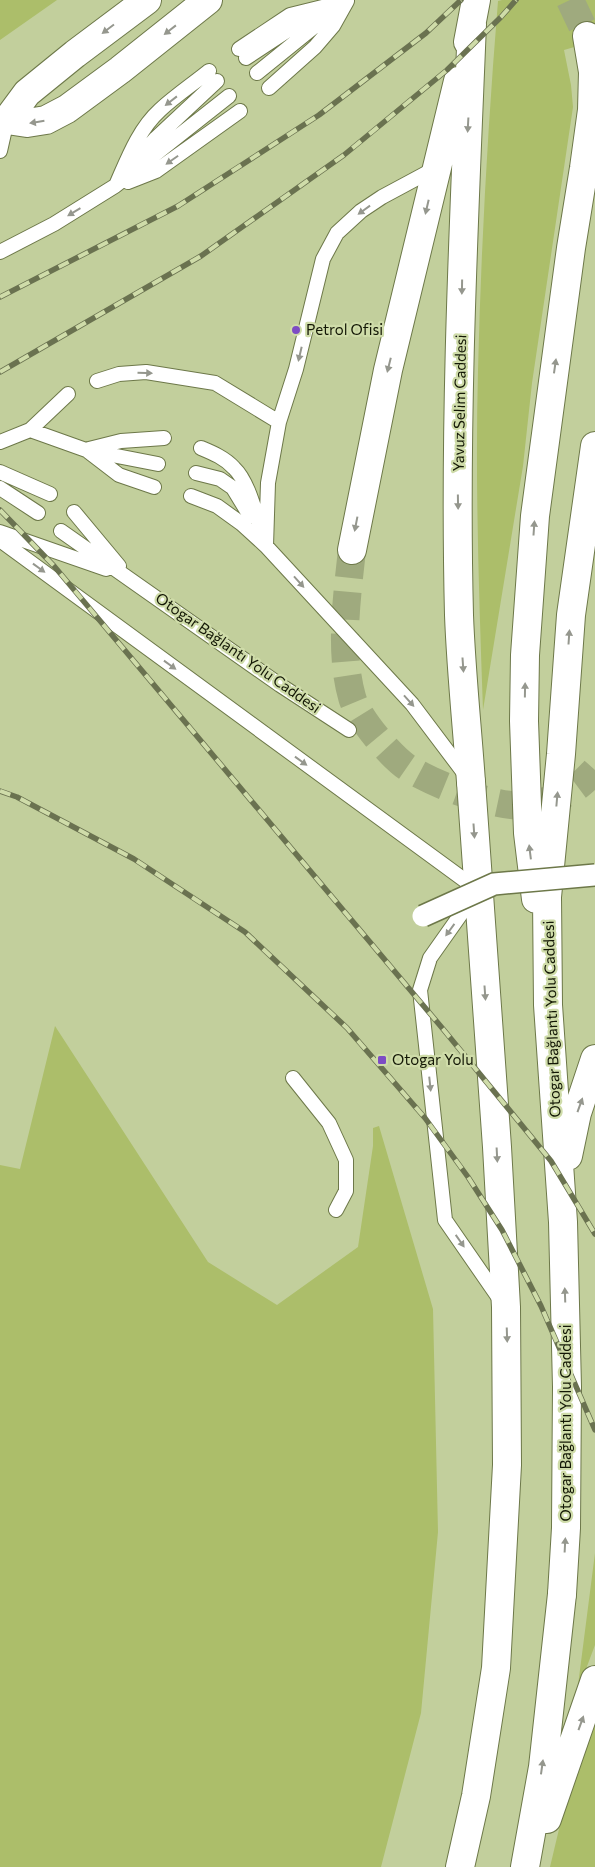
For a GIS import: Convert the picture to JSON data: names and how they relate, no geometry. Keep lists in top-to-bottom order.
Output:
{
  "streets": {
    "main road": ["Yavuz Selim Caddesi", "Otogar Bağlantı Yolu Caddesi"]
  },
  "places": {
    "other": ["Petrol Ofisi"],
    "transit": ["Otogar Yolu"]
  }
}
